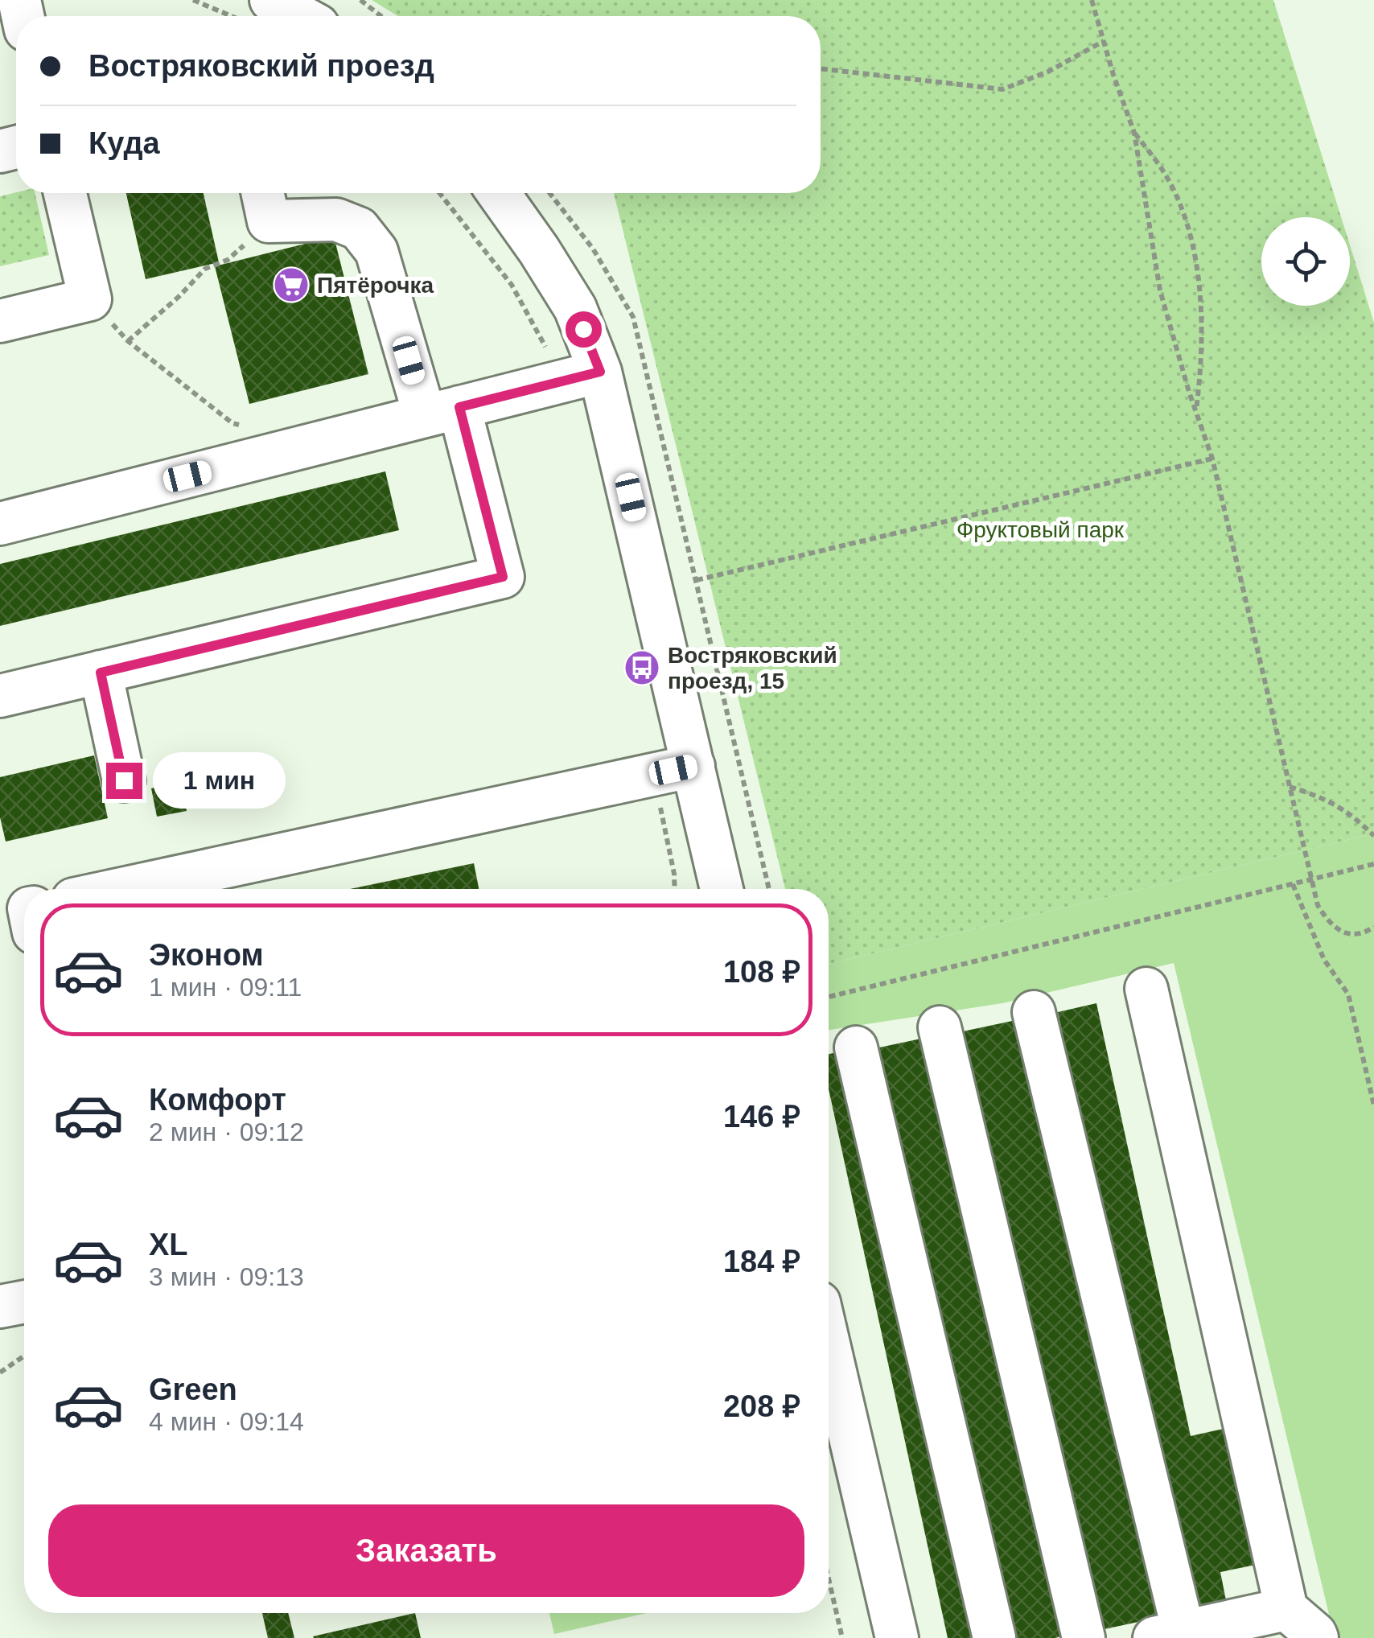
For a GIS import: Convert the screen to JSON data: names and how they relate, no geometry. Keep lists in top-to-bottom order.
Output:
{
  "parks": ["Фруктовый парк"],
  "places": {
    "supermarket": ["Пятёрочка"],
    "bus stop": ["Востряковский проезд, 15"]
  },
  "page": {
    "banner": ["Востряковский проезд", "Куда"],
    "bubble": "1 мин",
    "list": [
      {
        "name": "Эконом",
        "note": "1 мин · 09:11",
        "value": "108 ₽"
      },
      {
        "name": "Комфорт",
        "note": "2 мин · 09:12",
        "value": "146 ₽"
      },
      {
        "name": "XL",
        "note": "3 мин · 09:13",
        "value": "184 ₽"
      },
      {
        "name": "Green",
        "note": "4 мин · 09:14",
        "value": "208 ₽"
      }
    ],
    "buttons": "Заказать"
  }
}
